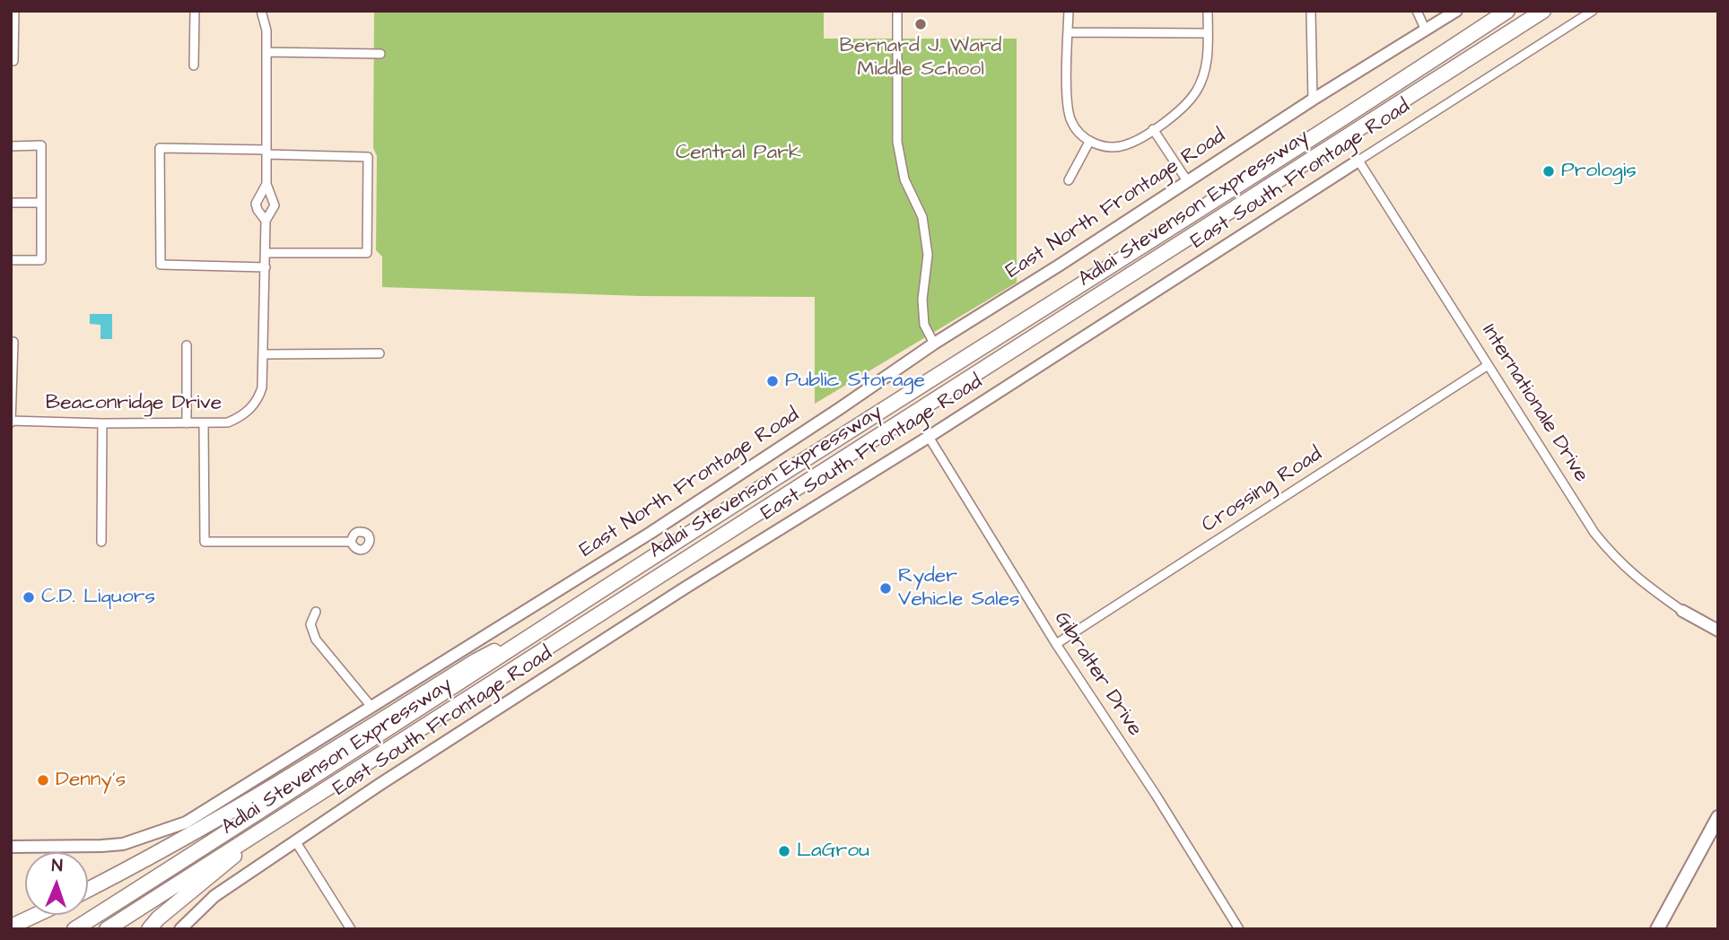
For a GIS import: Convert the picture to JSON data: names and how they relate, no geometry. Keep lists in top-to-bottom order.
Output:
{
  "streets": {
    "highway": ["Adlai Stevenson Expressway"],
    "street": [
      "East South Frontage Road",
      "East North Frontage Road",
      "Beaconridge Drive",
      "Internationale Drive",
      "Crossing Road",
      "Gibralter Drive"
    ]
  },
  "crossings": [
    ["East South Frontage Road", "Internationale Drive"],
    ["East South Frontage Road", "Gibralter Drive"],
    ["Internationale Drive", "Crossing Road"],
    ["Crossing Road", "Gibralter Drive"]
  ],
  "parks": ["Central Park"],
  "places": [
    "Bernard J. Ward Middle School",
    "Prologis",
    "Public Storage",
    "Ryder Vehicle Sales",
    "C.D. Liquors",
    "Denny's",
    "LaGrou"
  ],
  "north": "top"
}
